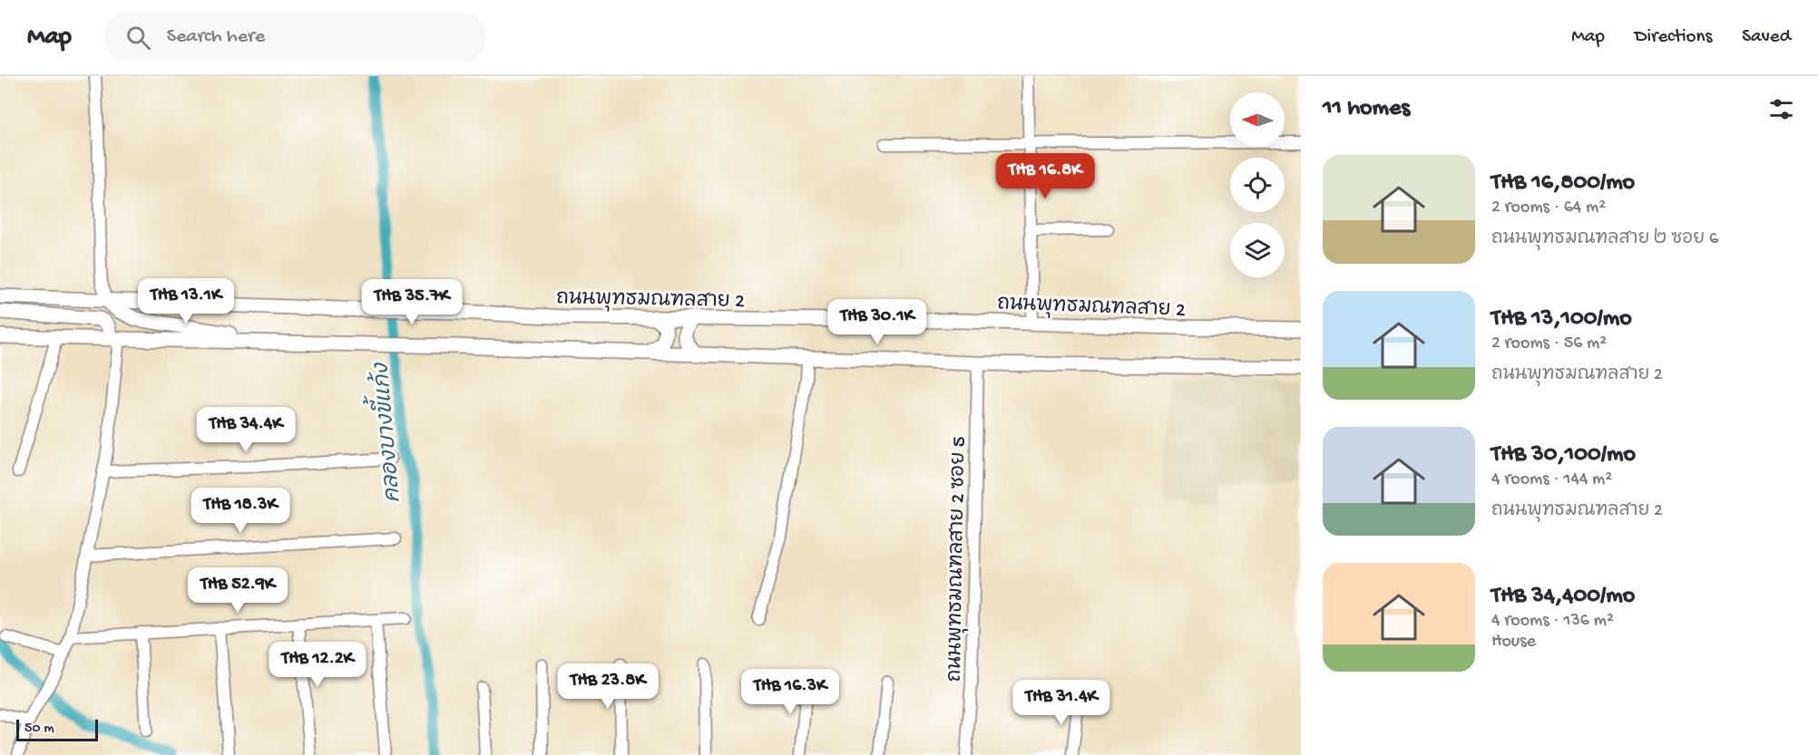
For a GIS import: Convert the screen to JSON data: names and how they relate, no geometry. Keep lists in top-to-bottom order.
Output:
{
  "streets": {
    "main road": ["ถนนพุทธมณฑลสาย 2"],
    "street": ["ถนนพุทธมณฑลสาย 2 ซอย 5"]
  },
  "water": ["คลองบางขี้แก้ง"],
  "scale_bar": "50 m",
  "north": "left",
  "page": {
    "header": "Map",
    "search": "Search here",
    "nav": ["Map", "Directions", "Saved"],
    "heading": "11 homes",
    "list": [
      {
        "name": "THB 16,800/mo",
        "note": "2 rooms · 64 m² · ถนนพุทธมณฑลสาย ๒ ซอย 6"
      },
      {
        "name": "THB 13,100/mo",
        "note": "2 rooms · 56 m² · ถนนพุทธมณฑลสาย 2"
      },
      {
        "name": "THB 30,100/mo",
        "note": "4 rooms · 144 m² · ถนนพุทธมณฑลสาย 2"
      },
      {
        "name": "THB 34,400/mo",
        "note": "4 rooms · 136 m² · House"
      }
    ],
    "price": [
      "THB 16.8K",
      "THB 13.1K",
      "THB 35.7K",
      "THB 30.1K",
      "THB 34.4K",
      "THB 18.3K",
      "THB 52.9K",
      "THB 12.2K",
      "THB 23.8K",
      "THB 16.3K",
      "THB 31.4K"
    ],
    "scale": "50 m"
  }
}
